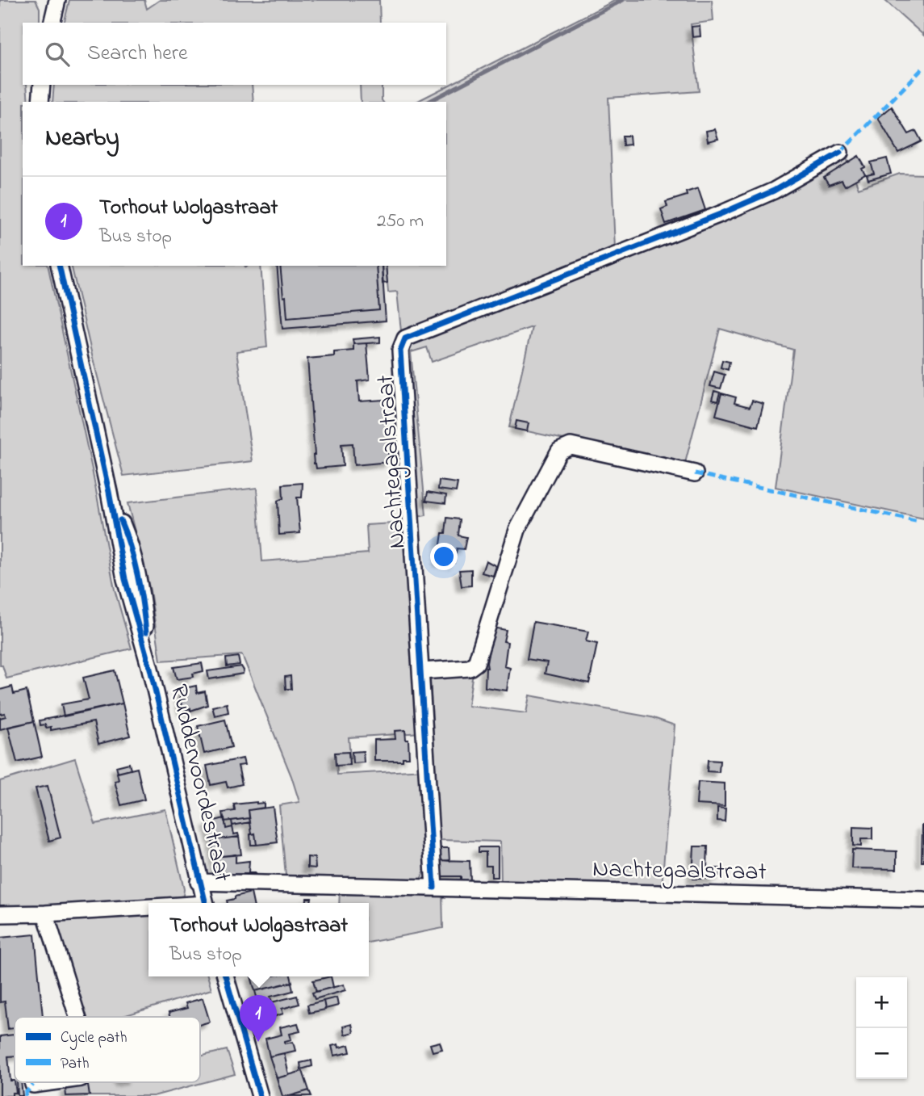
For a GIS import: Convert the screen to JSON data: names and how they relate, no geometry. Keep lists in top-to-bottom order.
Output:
{
  "streets": {
    "street": ["Nachtegaalstraat", "Ruddervoordestraat"]
  },
  "crossings": [
    ["Nachtegaalstraat", "Ruddervoordestraat"]
  ],
  "legend": ["Cycle path", "Path"],
  "page": {
    "search": "Search here",
    "heading": "Nearby",
    "list": [
      {
        "mark": "1",
        "name": "Torhout Wolgastraat",
        "note": "Bus stop",
        "value": "250 m"
      }
    ],
    "popup": ["Torhout Wolgastraat", "Bus stop"],
    "map_buttons": ["+", "−"],
    "pins": "1"
  }
}
